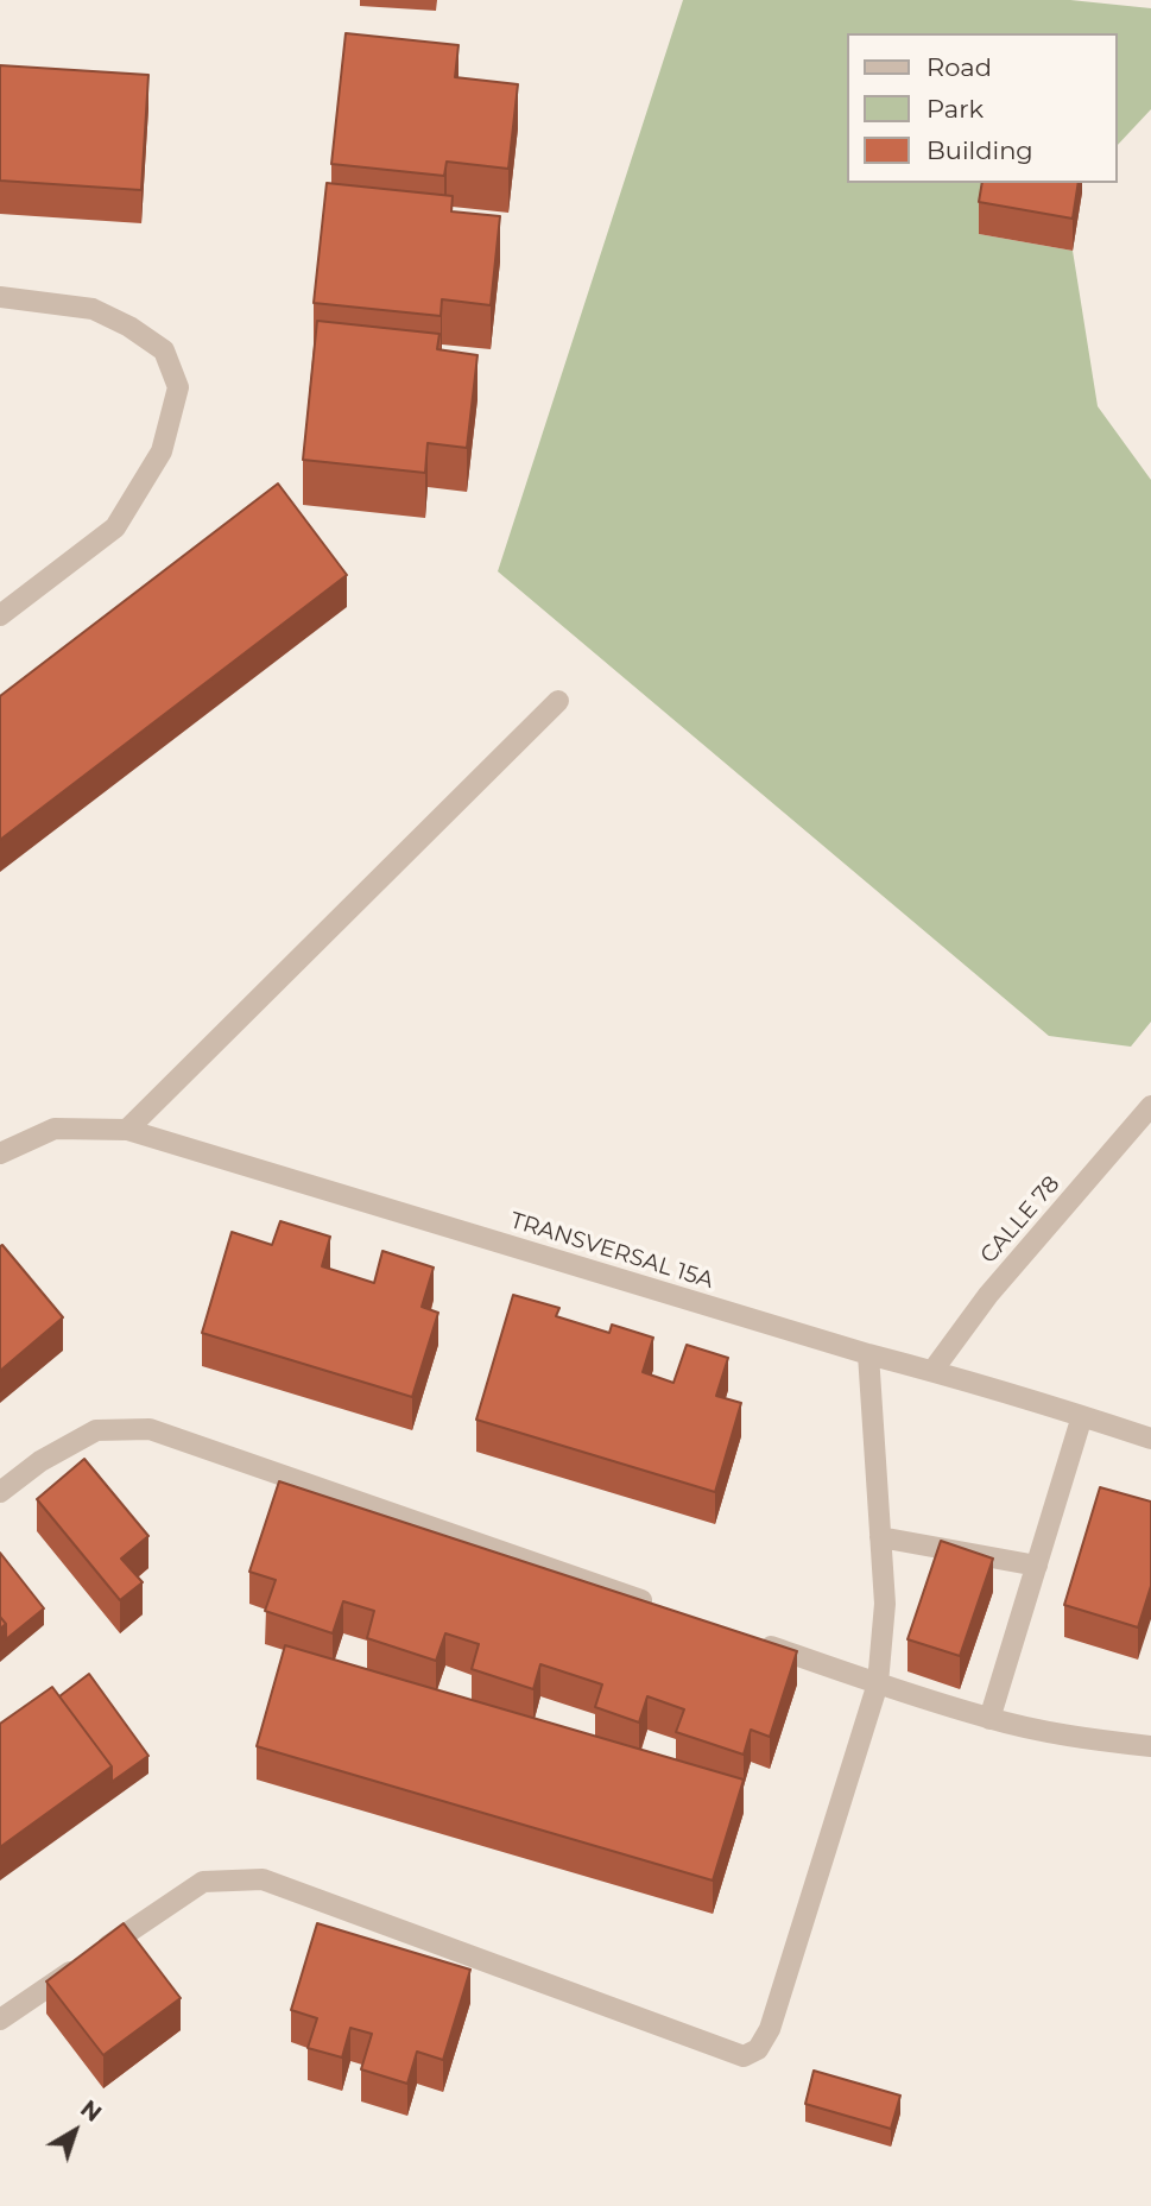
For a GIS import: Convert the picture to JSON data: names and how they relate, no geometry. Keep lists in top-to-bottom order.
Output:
{
  "streets": {
    "street": ["CALLE 78", "TRANSVERSAL 15A"]
  },
  "crossings": [
    ["CALLE 78", "TRANSVERSAL 15A"]
  ],
  "legend": ["Road", "Park", "Building"],
  "north": "top right"
}
